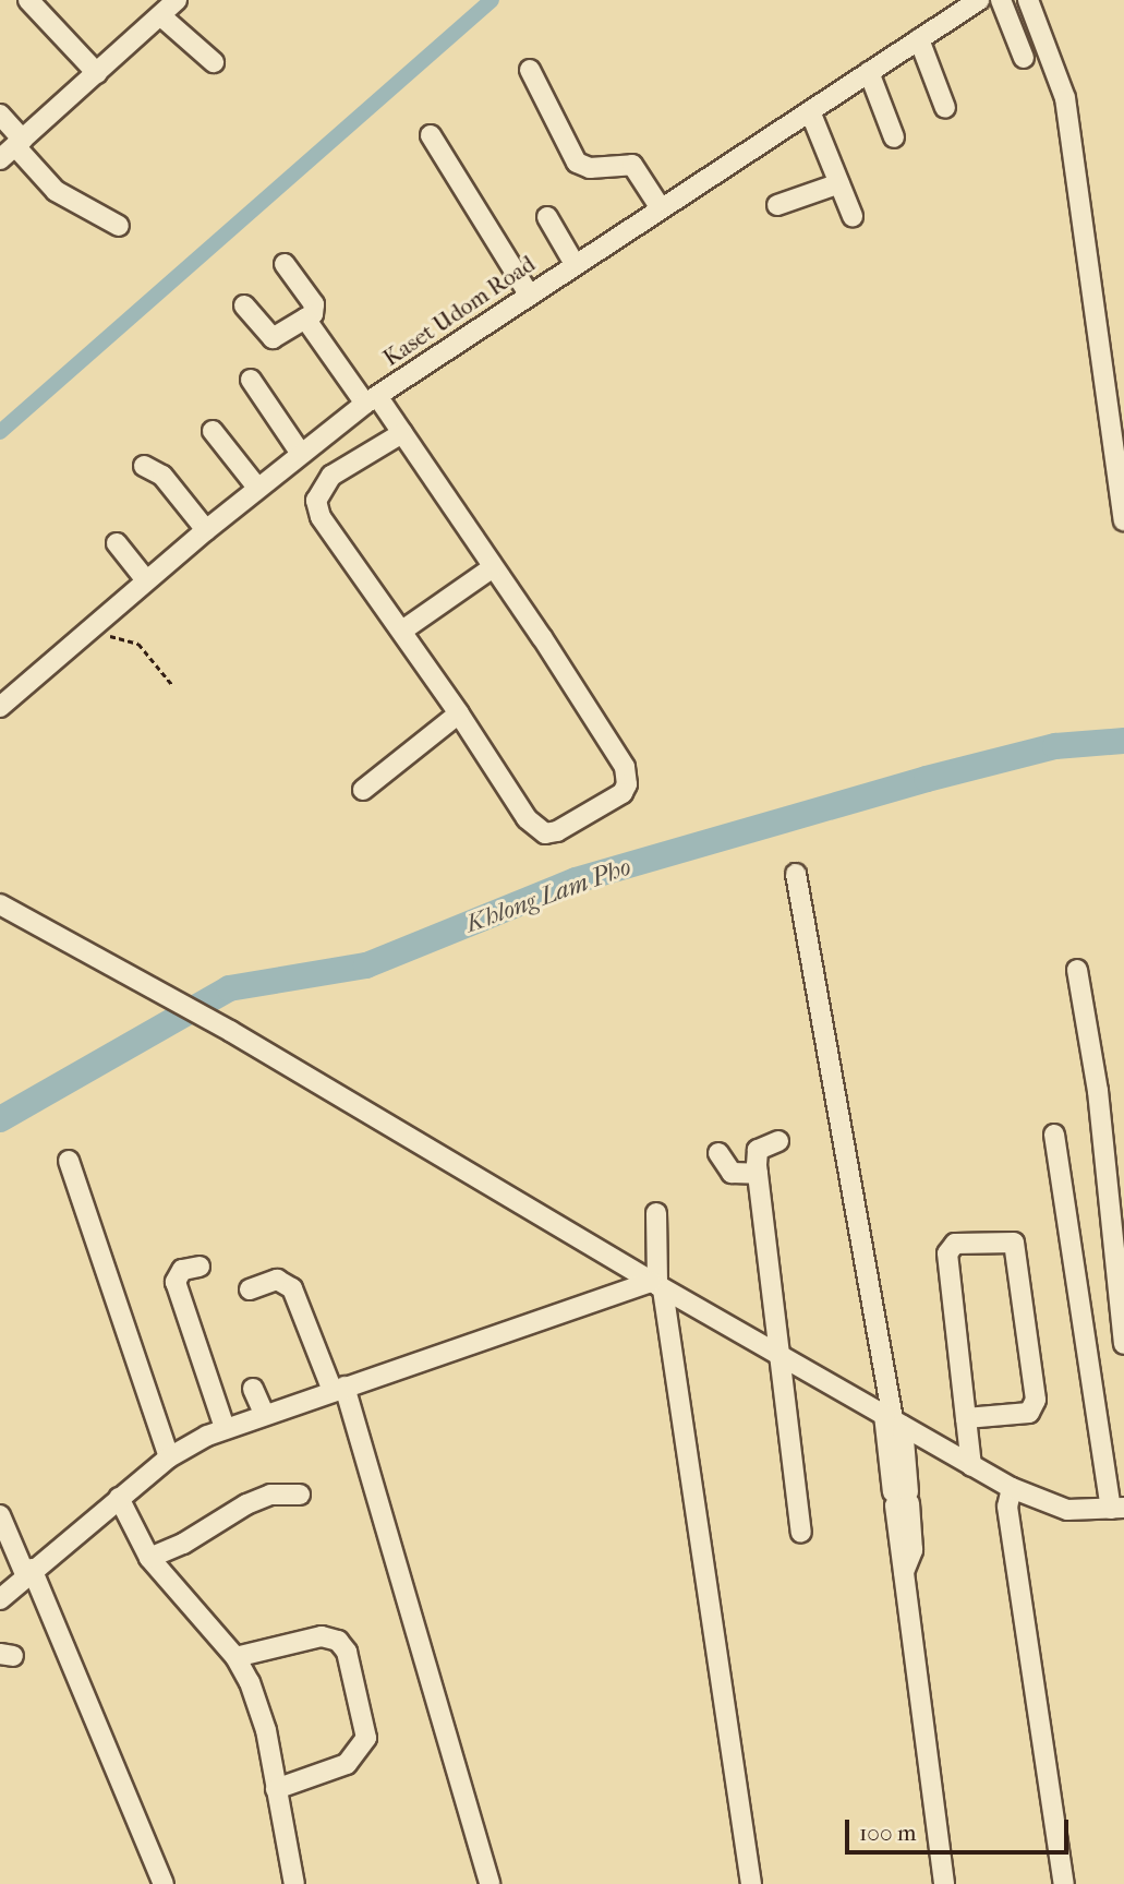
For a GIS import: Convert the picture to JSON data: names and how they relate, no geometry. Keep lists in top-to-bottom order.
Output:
{
  "streets": {
    "street": ["Kaset Udom Road"]
  },
  "water": ["Khlong Lam Pho"],
  "scale_bar": "100 m"
}
